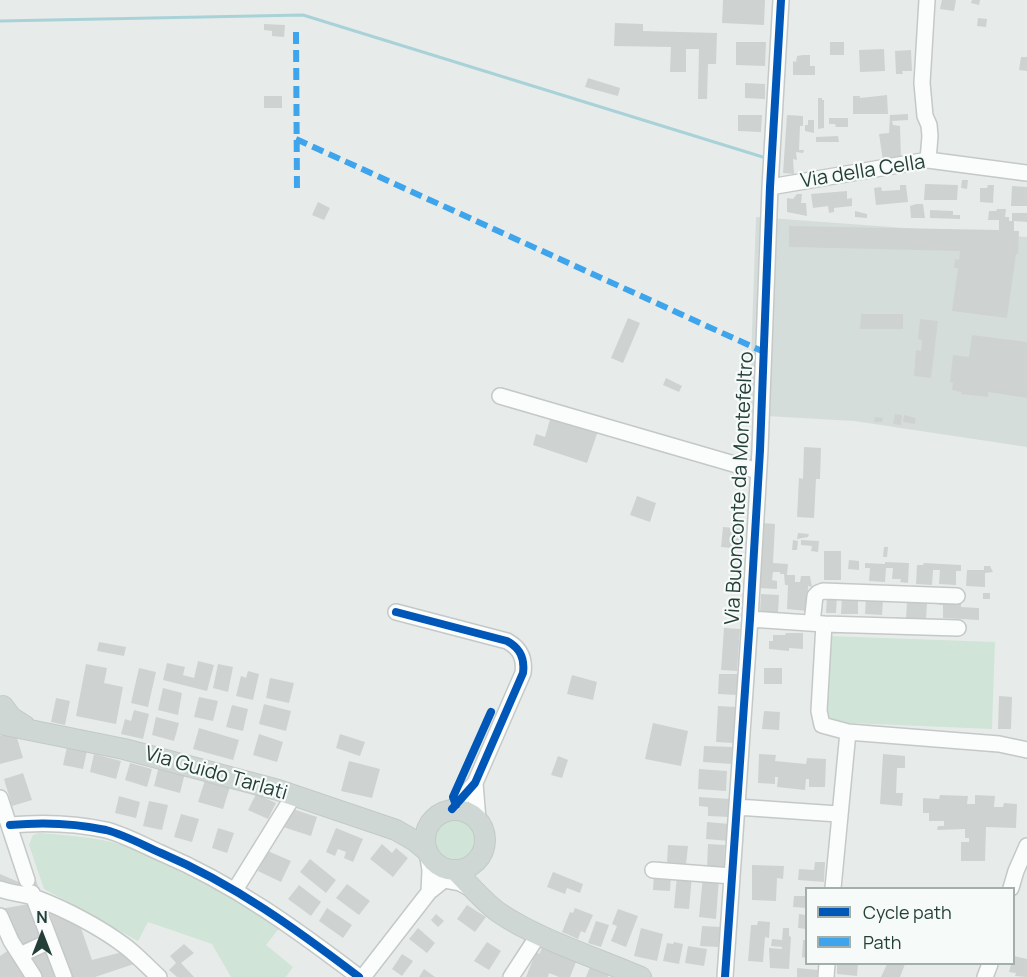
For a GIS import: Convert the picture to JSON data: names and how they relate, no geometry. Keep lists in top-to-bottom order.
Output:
{
  "streets": {
    "main road": ["Via Guido Tarlati"],
    "street": ["Via della Cella", "Via Buonconte da Montefeltro"]
  },
  "crossings": [
    ["Via della Cella", "Via Buonconte da Montefeltro"]
  ],
  "legend": ["Cycle path", "Path"],
  "north": "top"
}
